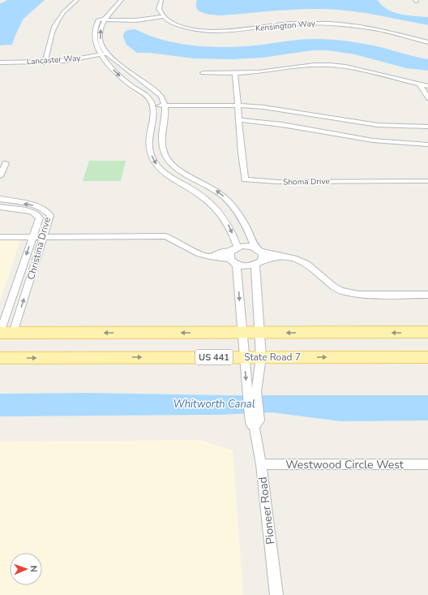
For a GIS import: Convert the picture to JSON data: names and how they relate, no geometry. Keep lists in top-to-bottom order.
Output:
{
  "streets": {
    "main road": ["US 441", "State Road 7"],
    "street": [
      "Kensington Way",
      "Lancaster Way",
      "Shoma Drive",
      "Christina Drive",
      "Westwood Circle West",
      "Pioneer Road"
    ]
  },
  "crossings": [
    ["State Road 7", "Pioneer Road"],
    ["Westwood Circle West", "Pioneer Road"]
  ],
  "water": ["Whitworth Canal"],
  "north": "right"
}
